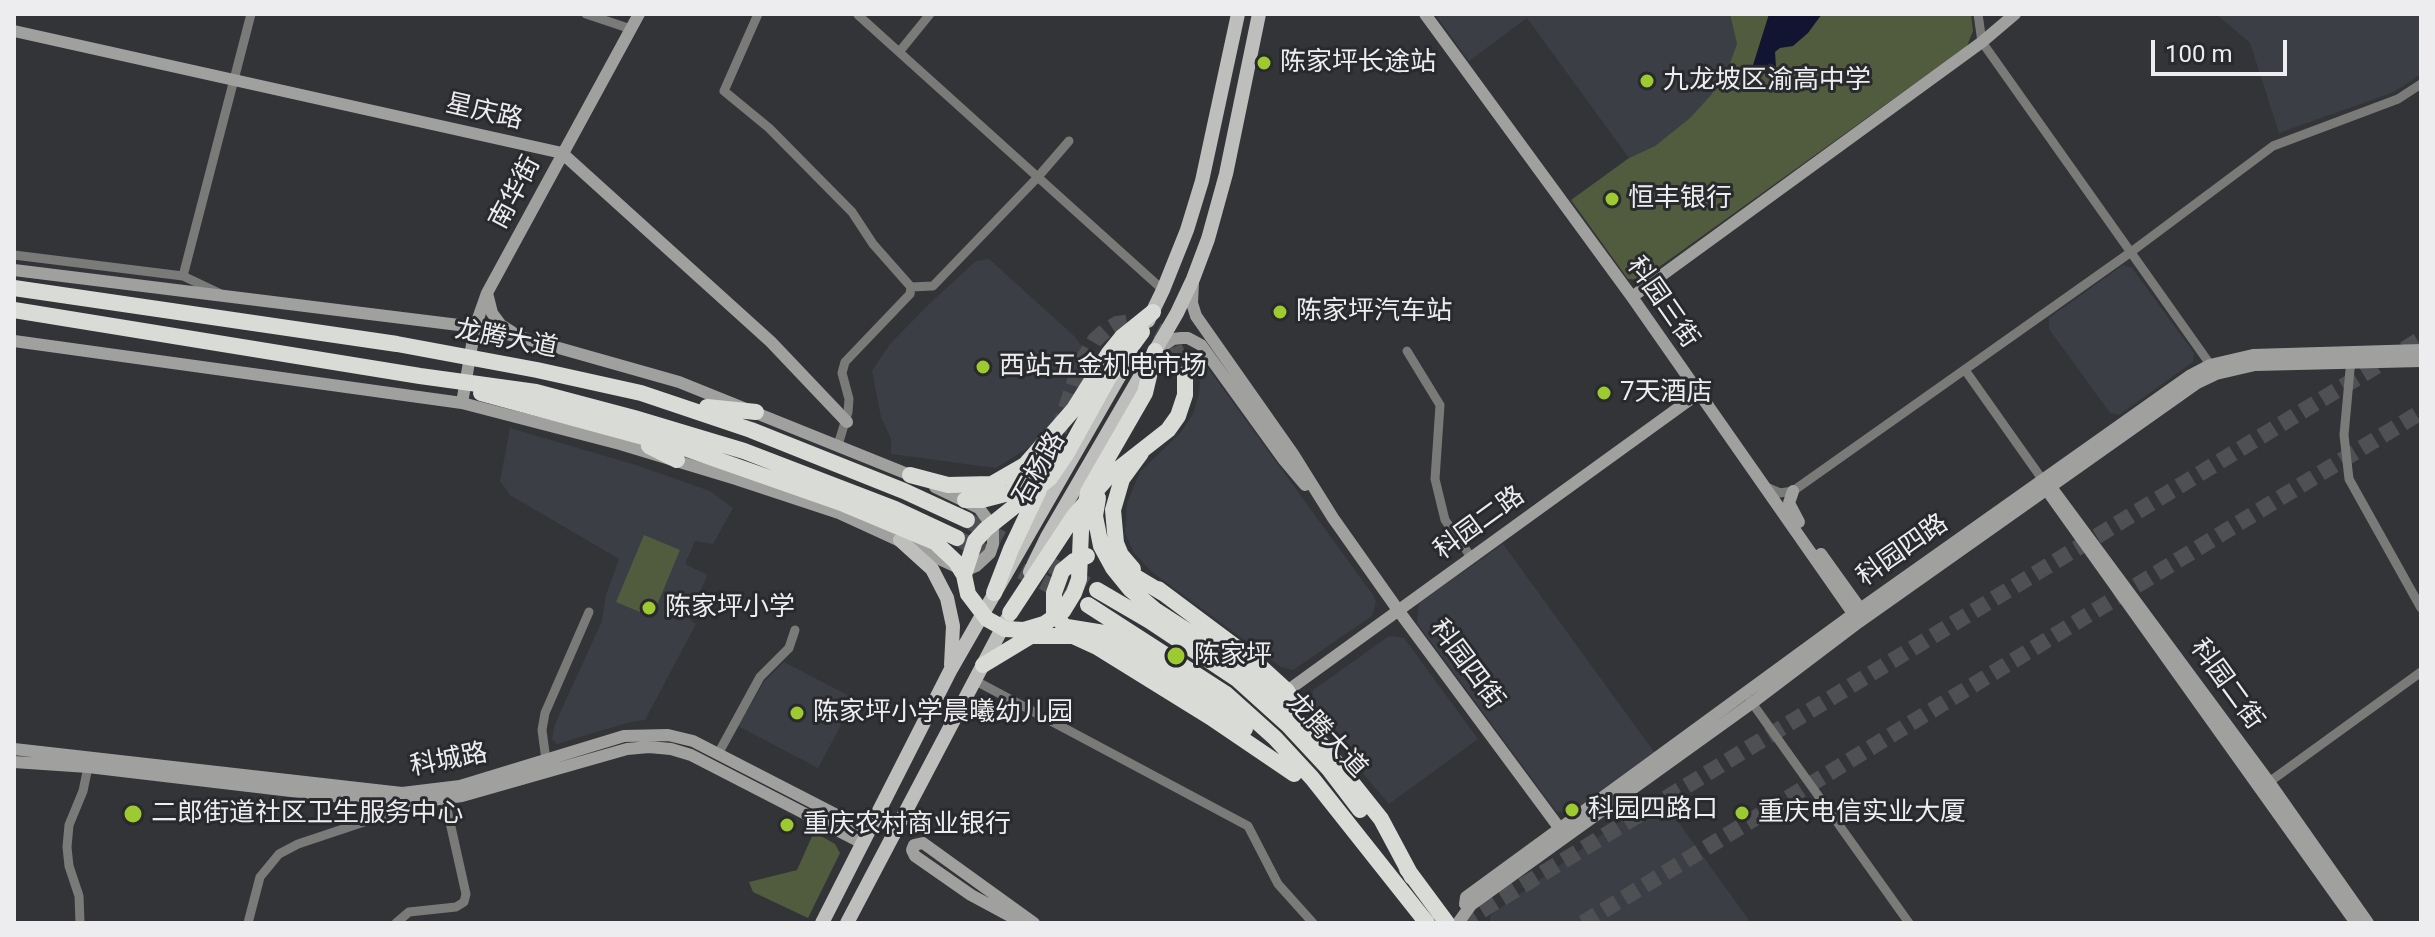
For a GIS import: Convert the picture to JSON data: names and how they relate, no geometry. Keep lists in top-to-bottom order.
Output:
{
  "streets": {
    "highway": ["龙腾大道"],
    "main road": ["石杨路"],
    "street": [
      "星庆路",
      "南华街",
      "科园三街",
      "科园二路",
      "科园四路",
      "科园四街",
      "科园二街",
      "科城路"
    ]
  },
  "crossings": [
    ["星庆路", "南华街"],
    ["科园三街", "科园二路"],
    ["科园三街", "科园四路"],
    ["石杨路", "科园四街"],
    ["石杨路", "科城路"],
    ["科园二路", "科园四街"],
    ["科园四路", "科园四街"],
    ["科园四路", "科园二街"]
  ],
  "places": [
    "陈家坪长途站",
    "九龙坡区渝高中学",
    "恒丰银行",
    "陈家坪汽车站",
    "西站五金机电市场",
    "7天酒店",
    "陈家坪小学",
    "陈家坪",
    "陈家坪小学晨曦幼儿园",
    "科园四路口",
    "重庆电信实业大厦",
    "二郎街道社区卫生服务中心",
    "重庆农村商业银行"
  ],
  "scale_bar": "100 m"
}
